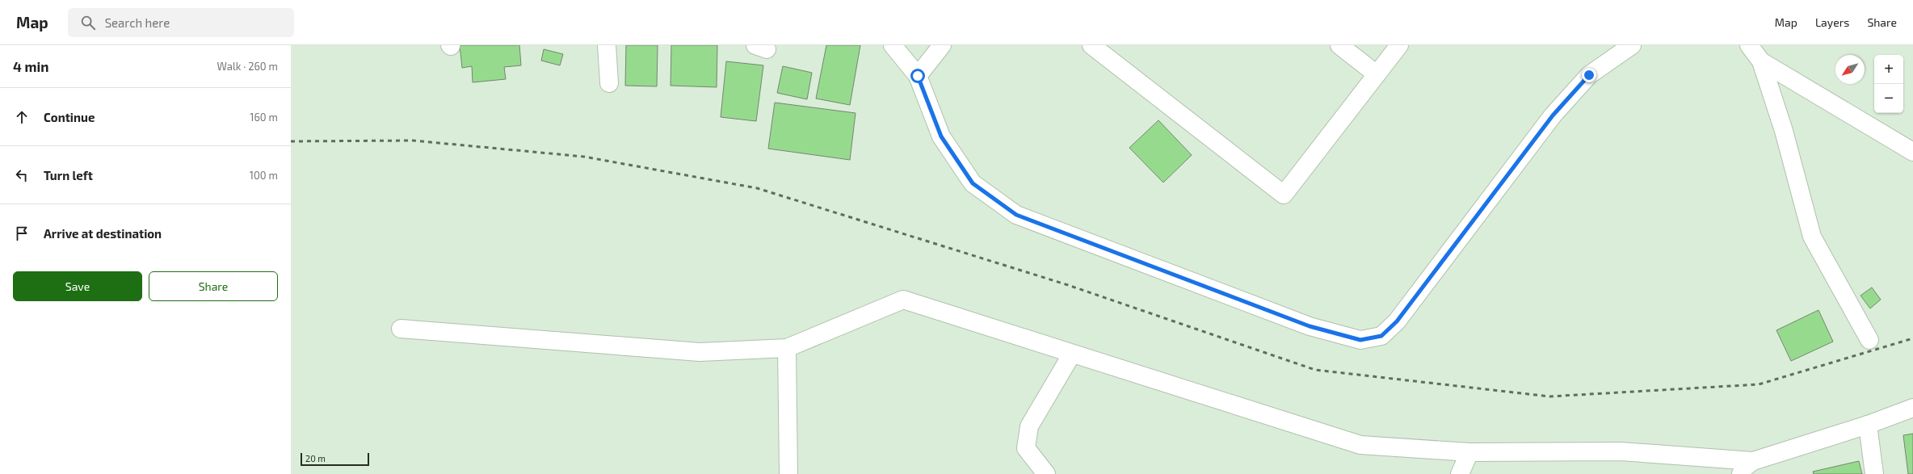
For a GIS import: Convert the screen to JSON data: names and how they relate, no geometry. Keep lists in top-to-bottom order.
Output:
{
  "scale_bar": "20 m",
  "north": "bottom left",
  "page": {
    "header": "Map",
    "search": "Search here",
    "nav": ["Map", "Layers", "Share"],
    "heading": ["4 min", "Walk · 260 m"],
    "map_buttons": ["+", "−"],
    "list": [
      ["Continue", "160 m"],
      ["Turn left", "100 m"],
      "Arrive at destination"
    ],
    "buttons": ["Save", "Share"],
    "scale": "20 m"
  }
}
